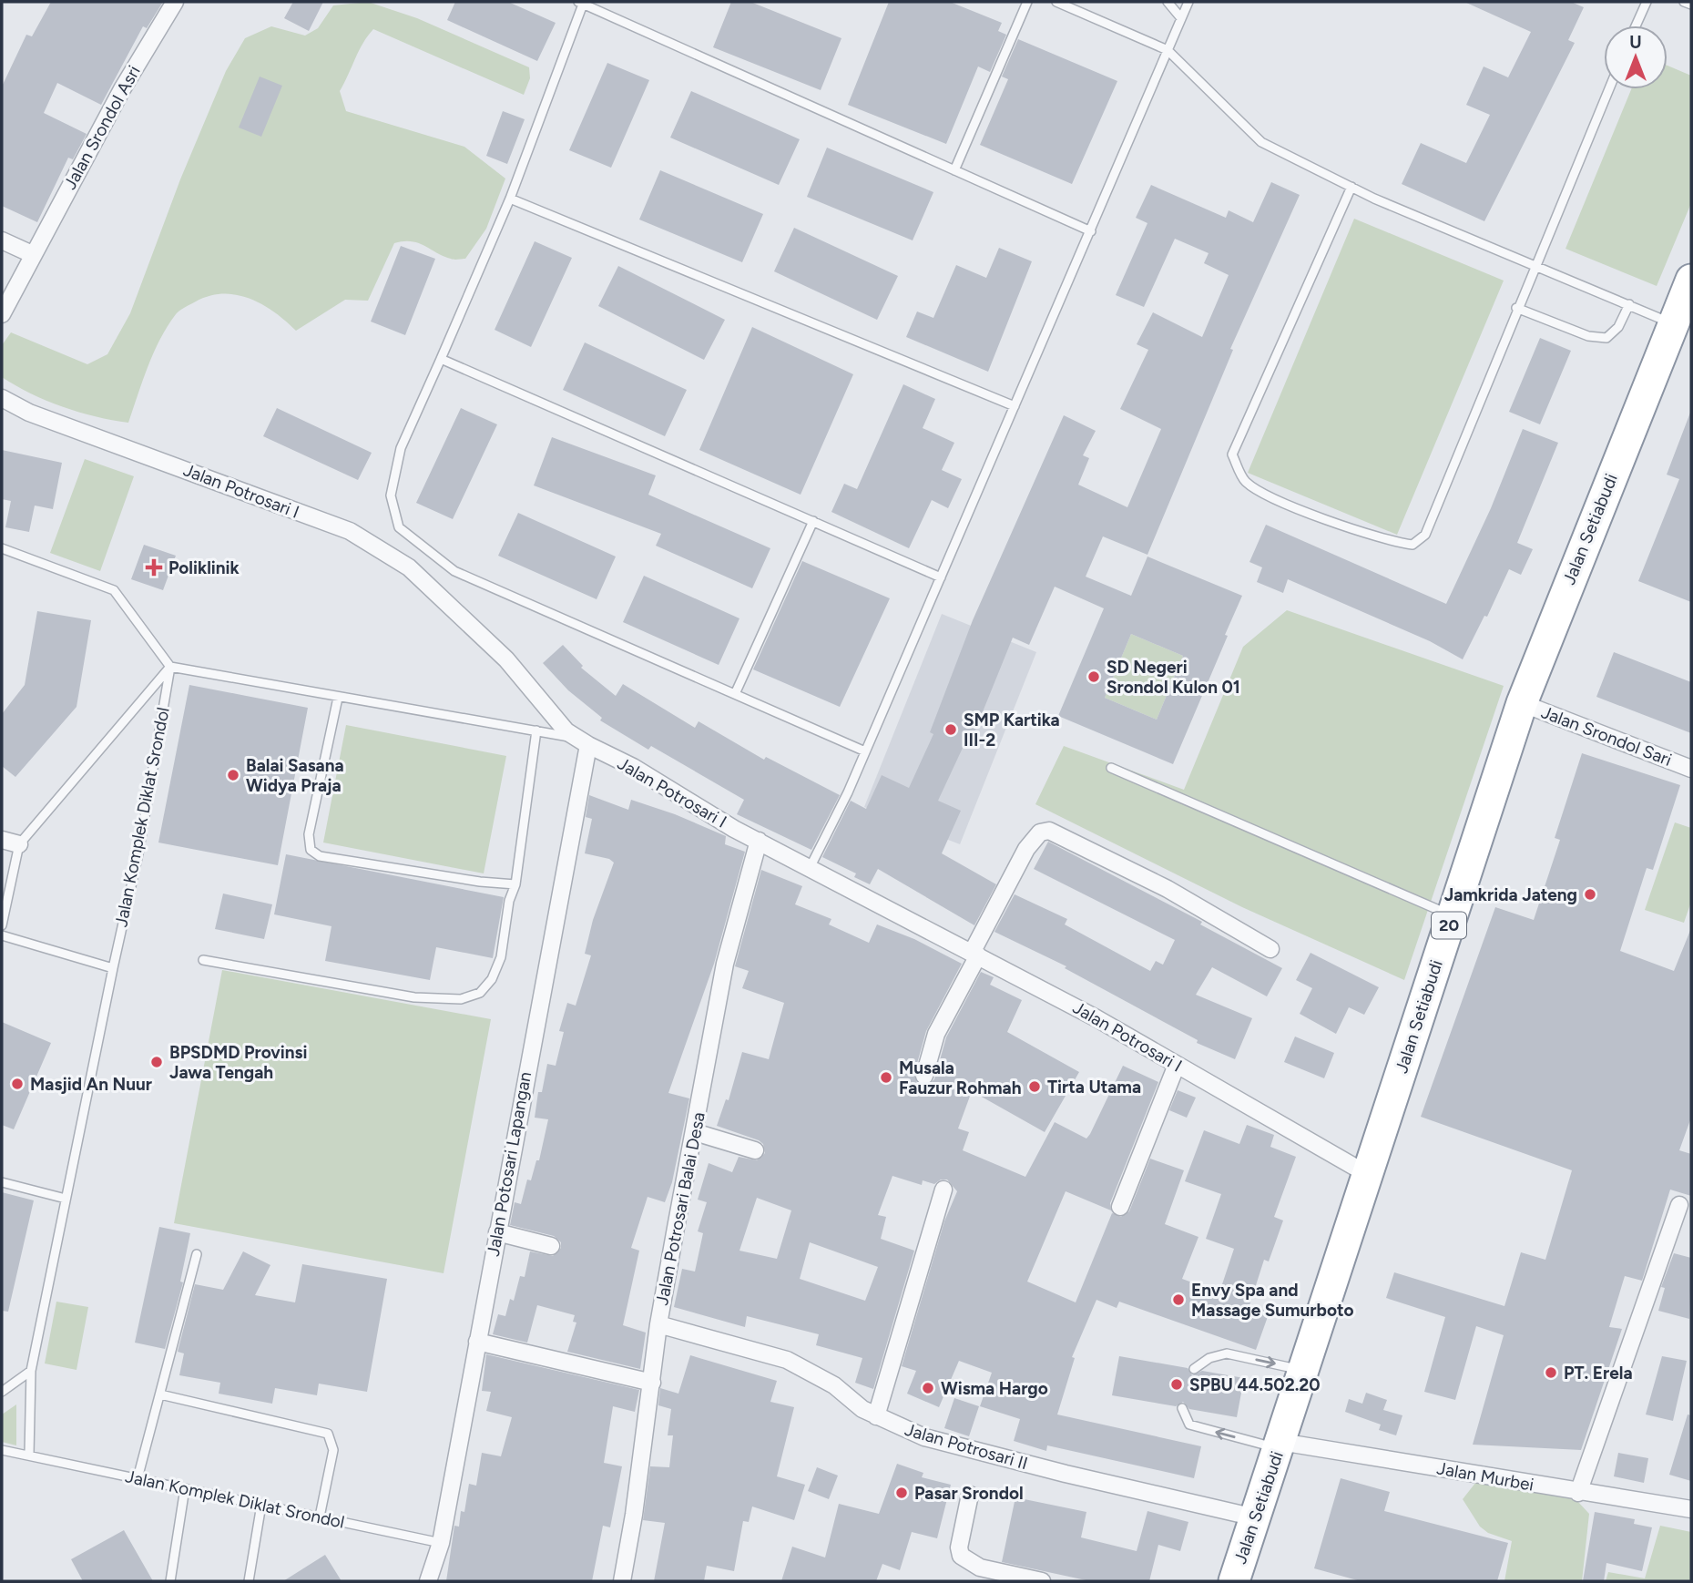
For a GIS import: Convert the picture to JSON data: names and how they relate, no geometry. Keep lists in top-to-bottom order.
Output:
{
  "streets": {
    "highway": ["Jalan Setiabudi", "20"],
    "street": [
      "Jalan Srondol Asri",
      "Jalan Potrosari I",
      "Jalan Srondol Sari",
      "Jalan Potosari Lapangan",
      "Jalan Potrosari Balai Desa",
      "Jalan Potrosari II",
      "Jalan Murbei"
    ],
    "lane": ["Jalan Komplek Diklat Srondol"]
  },
  "crossings": [
    ["Jalan Potrosari I", "Jalan Setiabudi"],
    ["Jalan Potrosari I", "Jalan Potosari Lapangan"],
    ["Jalan Potrosari I", "Jalan Potrosari Balai Desa"],
    ["Jalan Setiabudi", "Jalan Srondol Sari"],
    ["Jalan Setiabudi", "Jalan Potrosari II"],
    ["Jalan Setiabudi", "Jalan Murbei"],
    ["Jalan Komplek Diklat Srondol", "Jalan Potosari Lapangan"],
    ["Jalan Potrosari Balai Desa", "Jalan Potrosari II"]
  ],
  "places": {
    "health": ["Poliklinik"],
    "other": [
      "SD Negeri Srondol Kulon 01",
      "SMP Kartika III-2",
      "Balai Sasana Widya Praja",
      "Jamkrida Jateng",
      "BPSDMD Provinsi Jawa Tengah",
      "Musala Fauzur Rohmah",
      "Masjid An Nuur",
      "Tirta Utama",
      "Envy Spa and Massage Sumurboto",
      "PT. Erela",
      "SPBU 44.502.20",
      "Wisma Hargo",
      "Pasar Srondol"
    ]
  },
  "north": "top"
}
